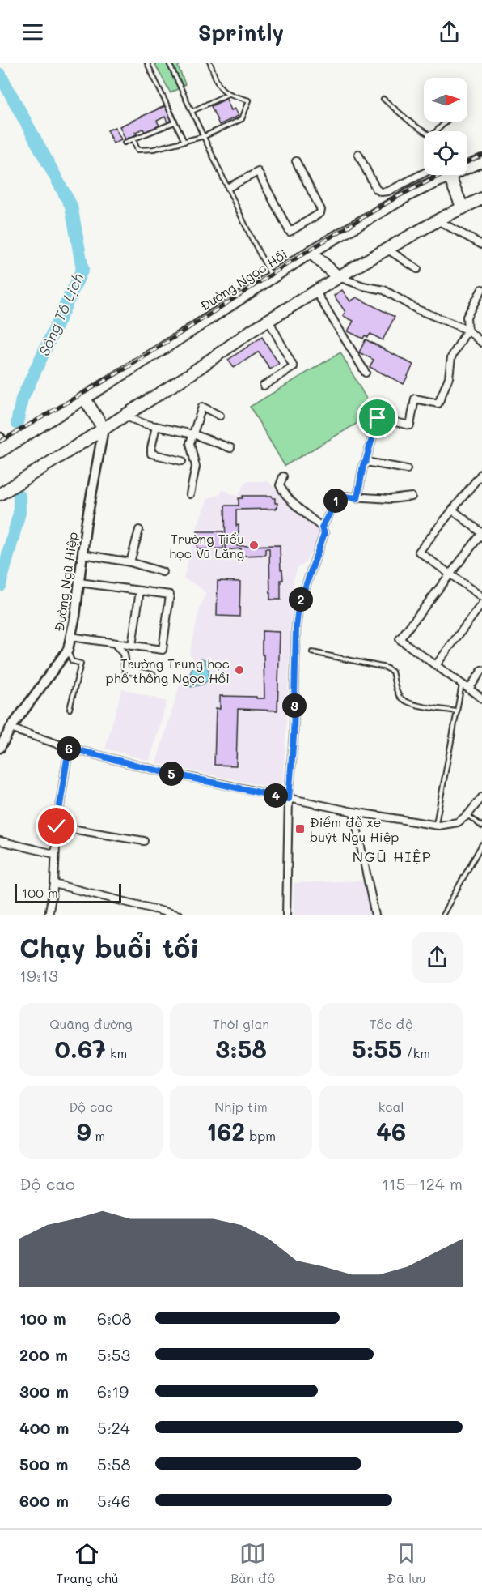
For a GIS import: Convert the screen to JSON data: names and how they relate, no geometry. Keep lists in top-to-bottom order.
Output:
{
  "streets": {
    "highway": ["Đường Ngọc Hồi"],
    "street": ["Đường Ngũ Hiệp"]
  },
  "districts": ["NGŨ HIỆP"],
  "water": ["Sông Tô Lịch"],
  "places": {
    "other": ["Trường Tiểu học Vũ Lăng", "Trường Trung học phổ thông Ngọc Hồi"],
    "transit": ["Điểm đỗ xe buýt Ngũ Hiệp"]
  },
  "scale_bar": "100 m",
  "north": "right",
  "page": {
    "header": "Sprintly",
    "pins": [
      "1",
      "2",
      "3",
      "6",
      "5",
      "4"
    ],
    "scale": "100 m",
    "heading": ["Chạy buổi tối", "19:13"],
    "stats": [
      ["Quãng đường", "0.67 km"],
      ["Thời gian", "3:58"],
      ["Tốc độ", "5:55 /km"],
      ["Độ cao", "9 m"],
      ["Nhịp tim", "162 bpm"],
      ["kcal", "46"]
    ],
    "chart": ["Độ cao", "115–124 m"],
    "list": [
      {
        "name": "100 m",
        "note": "6:08"
      },
      {
        "name": "200 m",
        "note": "5:53"
      },
      {
        "name": "300 m",
        "note": "6:19"
      },
      {
        "name": "400 m",
        "note": "5:24"
      },
      {
        "name": "500 m",
        "note": "5:58"
      },
      {
        "name": "600 m",
        "note": "5:46"
      }
    ],
    "tabs": ["Trang chủ", "Bản đồ", "Đã lưu"]
  }
}
